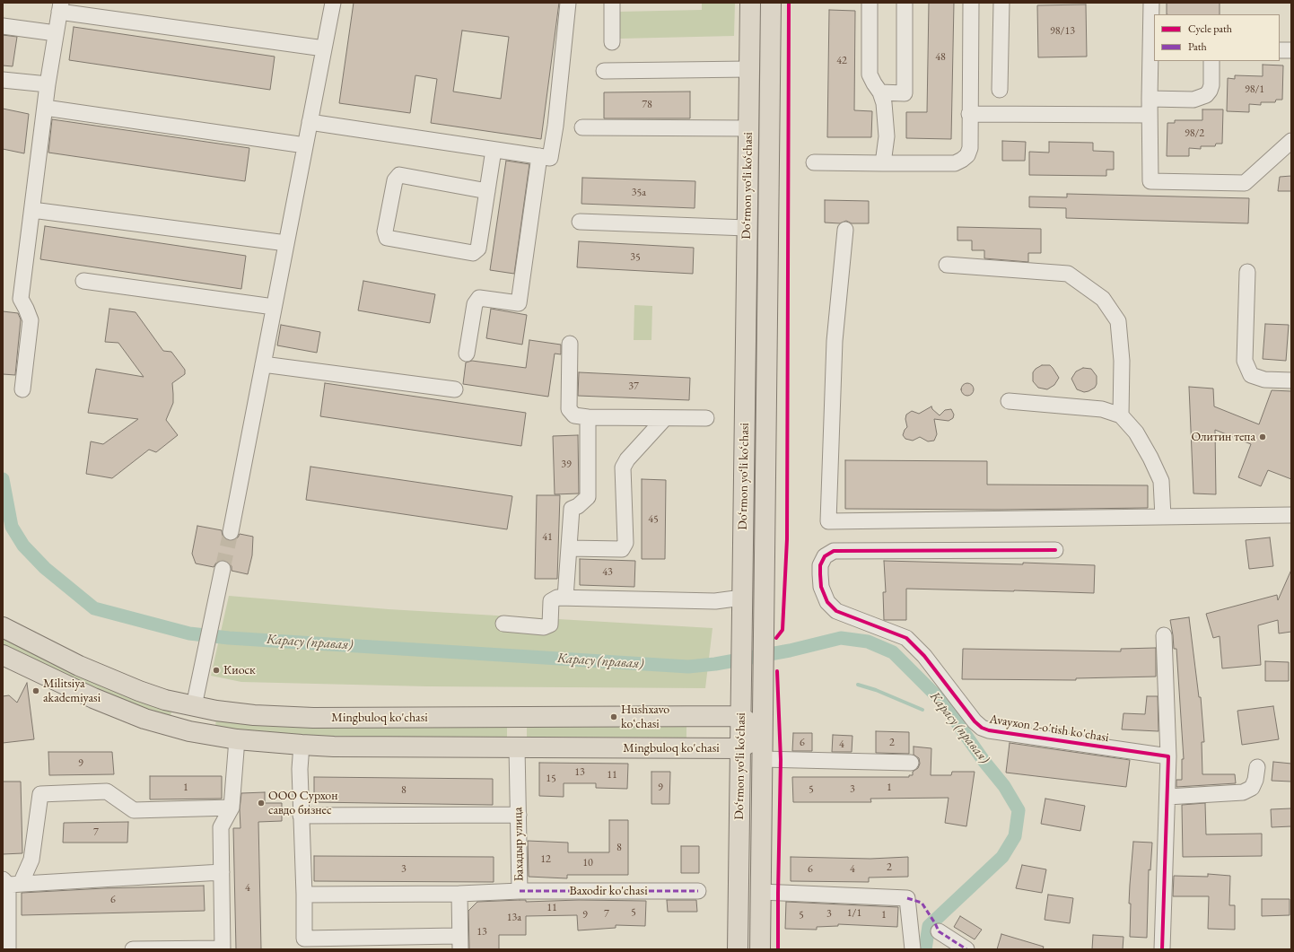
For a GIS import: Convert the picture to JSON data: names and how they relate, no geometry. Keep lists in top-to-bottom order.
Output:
{
  "streets": {
    "main road": ["Do‘rmon yo‘li ko‘chasi", "Mingbuloq ko'chasi"],
    "street": ["Avayxon 2-o'tish ko'chasi", "Бахадыр улица", "Baxodir ko'chasi"]
  },
  "crossings": [
    ["Do‘rmon yo‘li ko‘chasi", "Mingbuloq ko'chasi"],
    ["Mingbuloq ko'chasi", "Бахадыр улица"],
    ["Бахадыр улица", "Baxodir ko'chasi"]
  ],
  "water": ["Карасу (правая)"],
  "places": [
    "Олитин тепа",
    "Киоск",
    "Militsiya akademiyasi",
    "Hushxavo koʻchasi",
    "ООО Сурхон савдо бизнес"
  ],
  "house_numbers": [
    "98/13",
    "48",
    "42",
    "98/1",
    "78",
    "98/2",
    "35а",
    "35",
    "37",
    "39",
    "45",
    "41",
    "43",
    "6",
    "2",
    "4",
    "9",
    "13",
    "11",
    "15",
    "1",
    "9",
    "1",
    "5",
    "3",
    "8",
    "7",
    "8",
    "12",
    "10",
    "2",
    "3",
    "6",
    "4",
    "4",
    "6",
    "11",
    "5",
    "1/1",
    "7",
    "3",
    "9",
    "5",
    "1",
    "13а",
    "13"
  ],
  "legend": ["Cycle path", "Path"]
}
